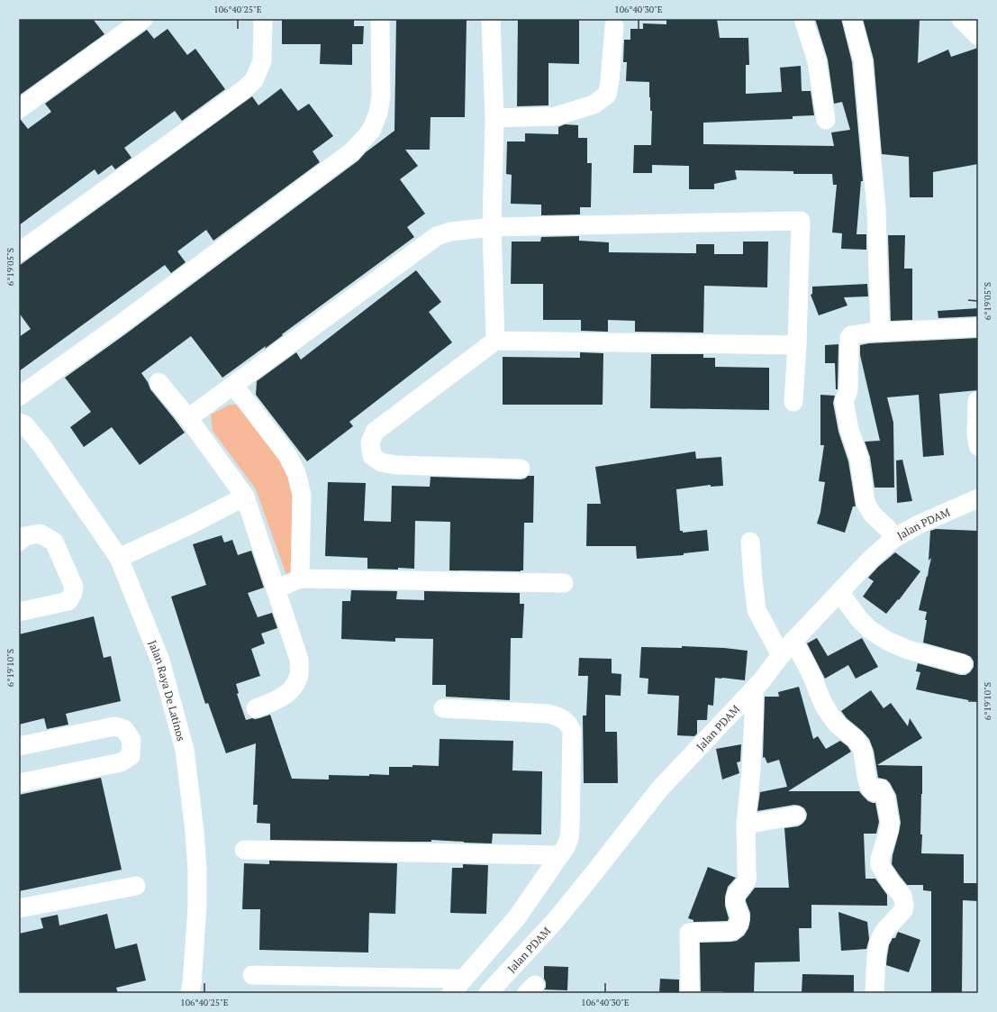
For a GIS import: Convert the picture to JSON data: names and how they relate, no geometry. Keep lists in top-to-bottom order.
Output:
{
  "streets": {
    "street": ["Jalan PDAM", "Jalan Raya De Latinos"]
  },
  "coordinates": [
    "106°40'25\"E",
    "106°40'30\"E",
    "6°19'05\"S",
    "6°19'10\"S"
  ]
}
